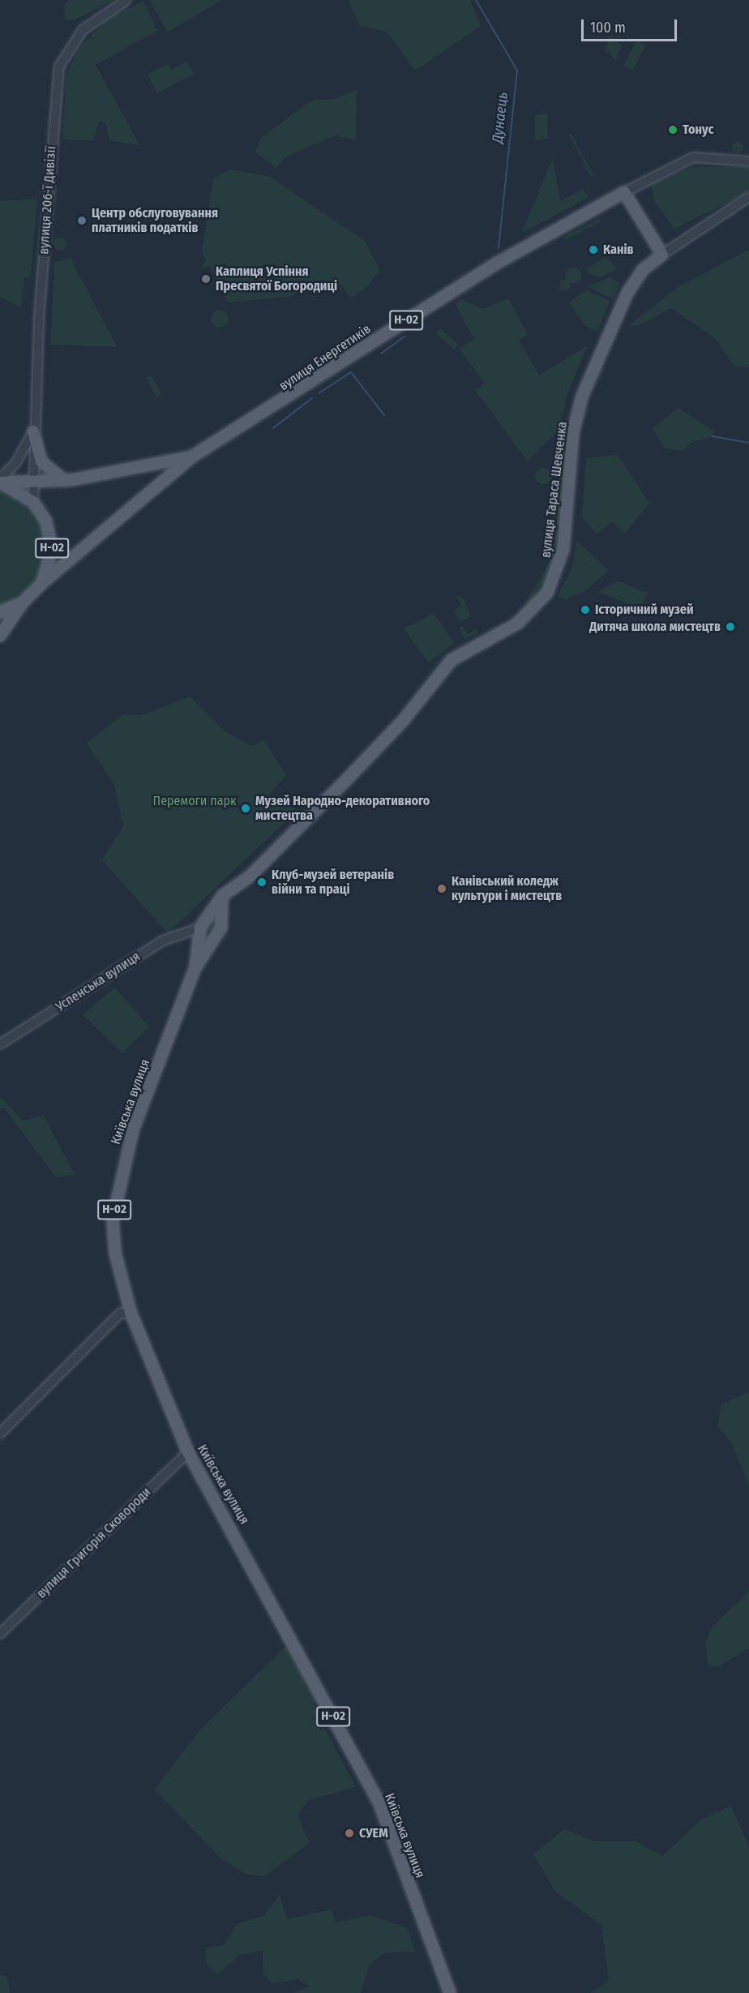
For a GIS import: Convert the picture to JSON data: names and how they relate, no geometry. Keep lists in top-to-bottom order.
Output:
{
  "streets": {
    "main road": [
      "Н-02",
      "вулиця Енергетиків",
      "вулиця Тараса Шевченка",
      "Київська вулиця"
    ],
    "street": ["вулиця 206-ї Дивізії", "Успенська вулиця", "вулиця Григорія Сковороди"]
  },
  "crossings": [
    ["вулиця 206-ї Дивізії", "Н-02"],
    ["вулиця 206-ї Дивізії", "вулиця Енергетиків"],
    ["Н-02", "вулиця Енергетиків"],
    ["вулиця Тараса Шевченка", "Київська вулиця"],
    ["Успенська вулиця", "Київська вулиця"],
    ["Київська вулиця", "вулиця Григорія Сковороди"]
  ],
  "water": ["Дунаець"],
  "parks": ["Перемоги парк"],
  "places": [
    "Тонус",
    "Центр обслуговування платників податків",
    "Канів",
    "Каплиця Успіння Пресвятої Богородиці",
    "Історичний музей",
    "Дитяча школа мистецтв",
    "Музей Народно-декоративного мистецтва",
    "Клуб-музей ветеранів війни та праці",
    "Канівський коледж культури і мистецтв",
    "СУЕМ"
  ],
  "scale_bar": "100 m"
}
